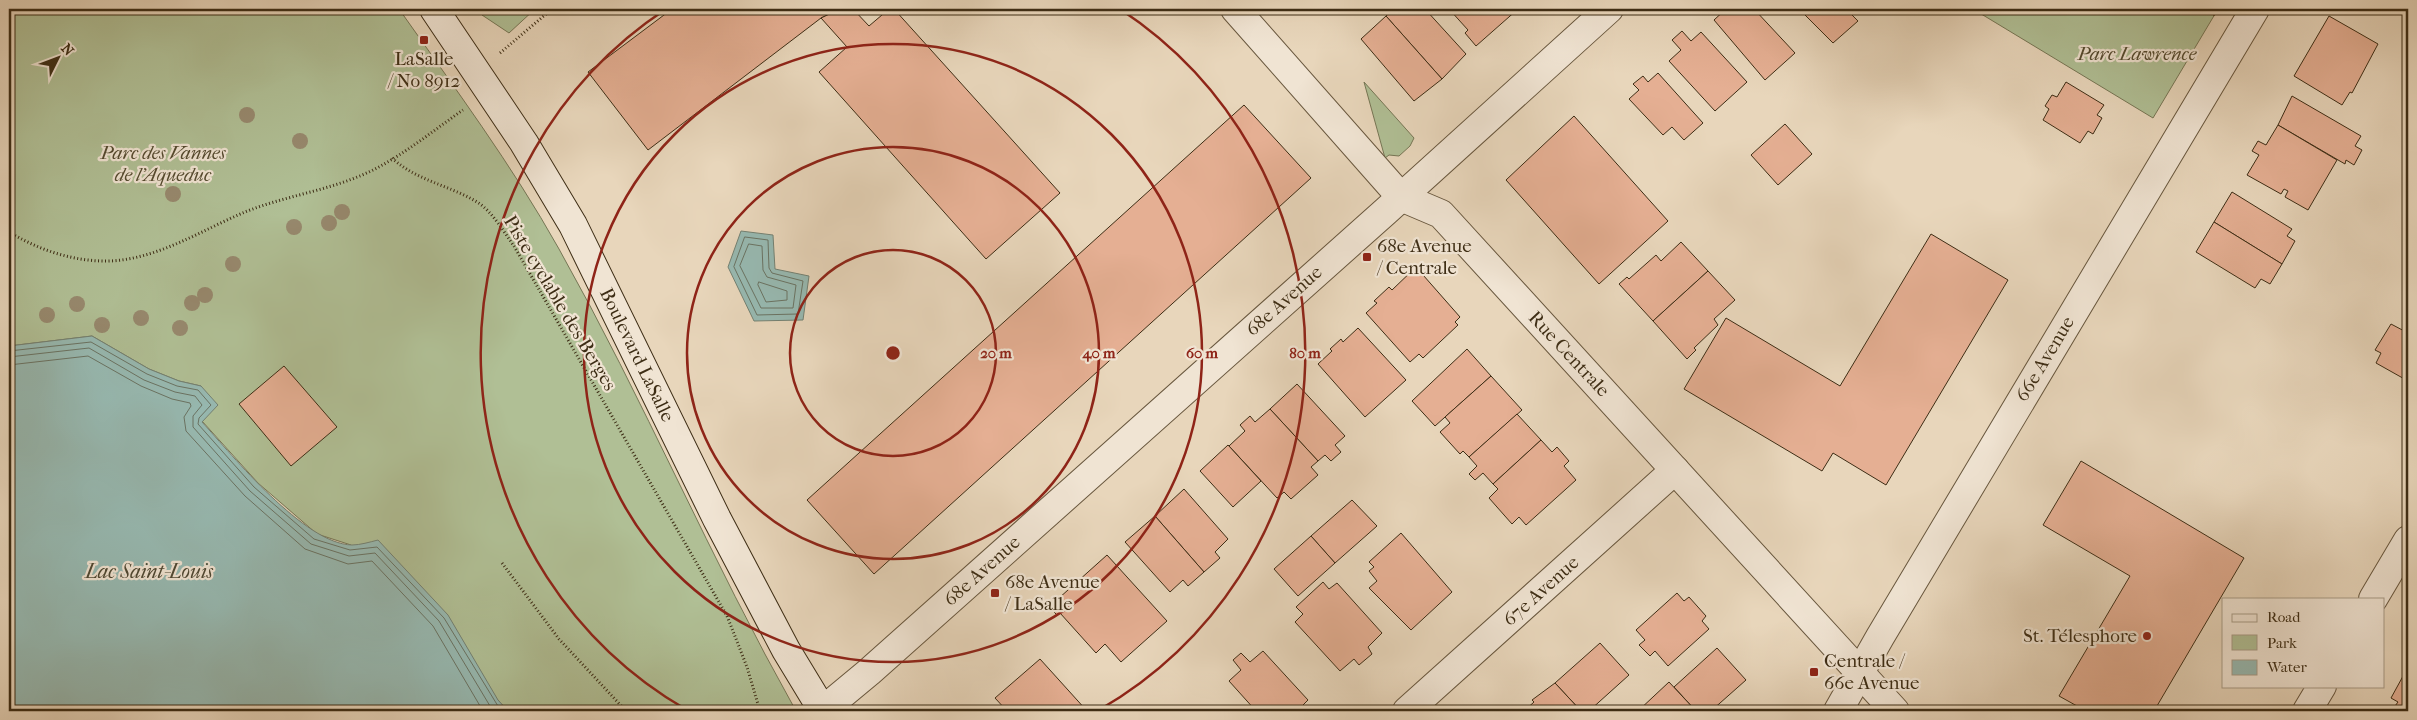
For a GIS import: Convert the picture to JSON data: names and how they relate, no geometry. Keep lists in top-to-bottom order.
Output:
{
  "streets": {
    "street": [
      "68e Avenue",
      "Rue Centrale",
      "Boulevard LaSalle",
      "66e Avenue",
      "67e Avenue"
    ],
    "path": ["Piste cyclable des Berges"]
  },
  "crossings": [
    ["68e Avenue", "Rue Centrale"],
    ["68e Avenue", "Boulevard LaSalle"],
    ["Rue Centrale", "66e Avenue"],
    ["Rue Centrale", "67e Avenue"]
  ],
  "water": ["Lac Saint-Louis"],
  "parks": ["Parc Lawrence", "Parc des Vannes de l'Aqueduc"],
  "places": {
    "transit": [
      "LaSalle / No 8912",
      "68e Avenue / Centrale",
      "68e Avenue / LaSalle",
      "Centrale / 66e Avenue"
    ],
    "other": ["St. Télesphore"]
  },
  "legend": ["Road", "Park", "Water"],
  "north": "top right",
  "rings": [
    "20 m",
    "40 m",
    "60 m",
    "80 m"
  ]
}
